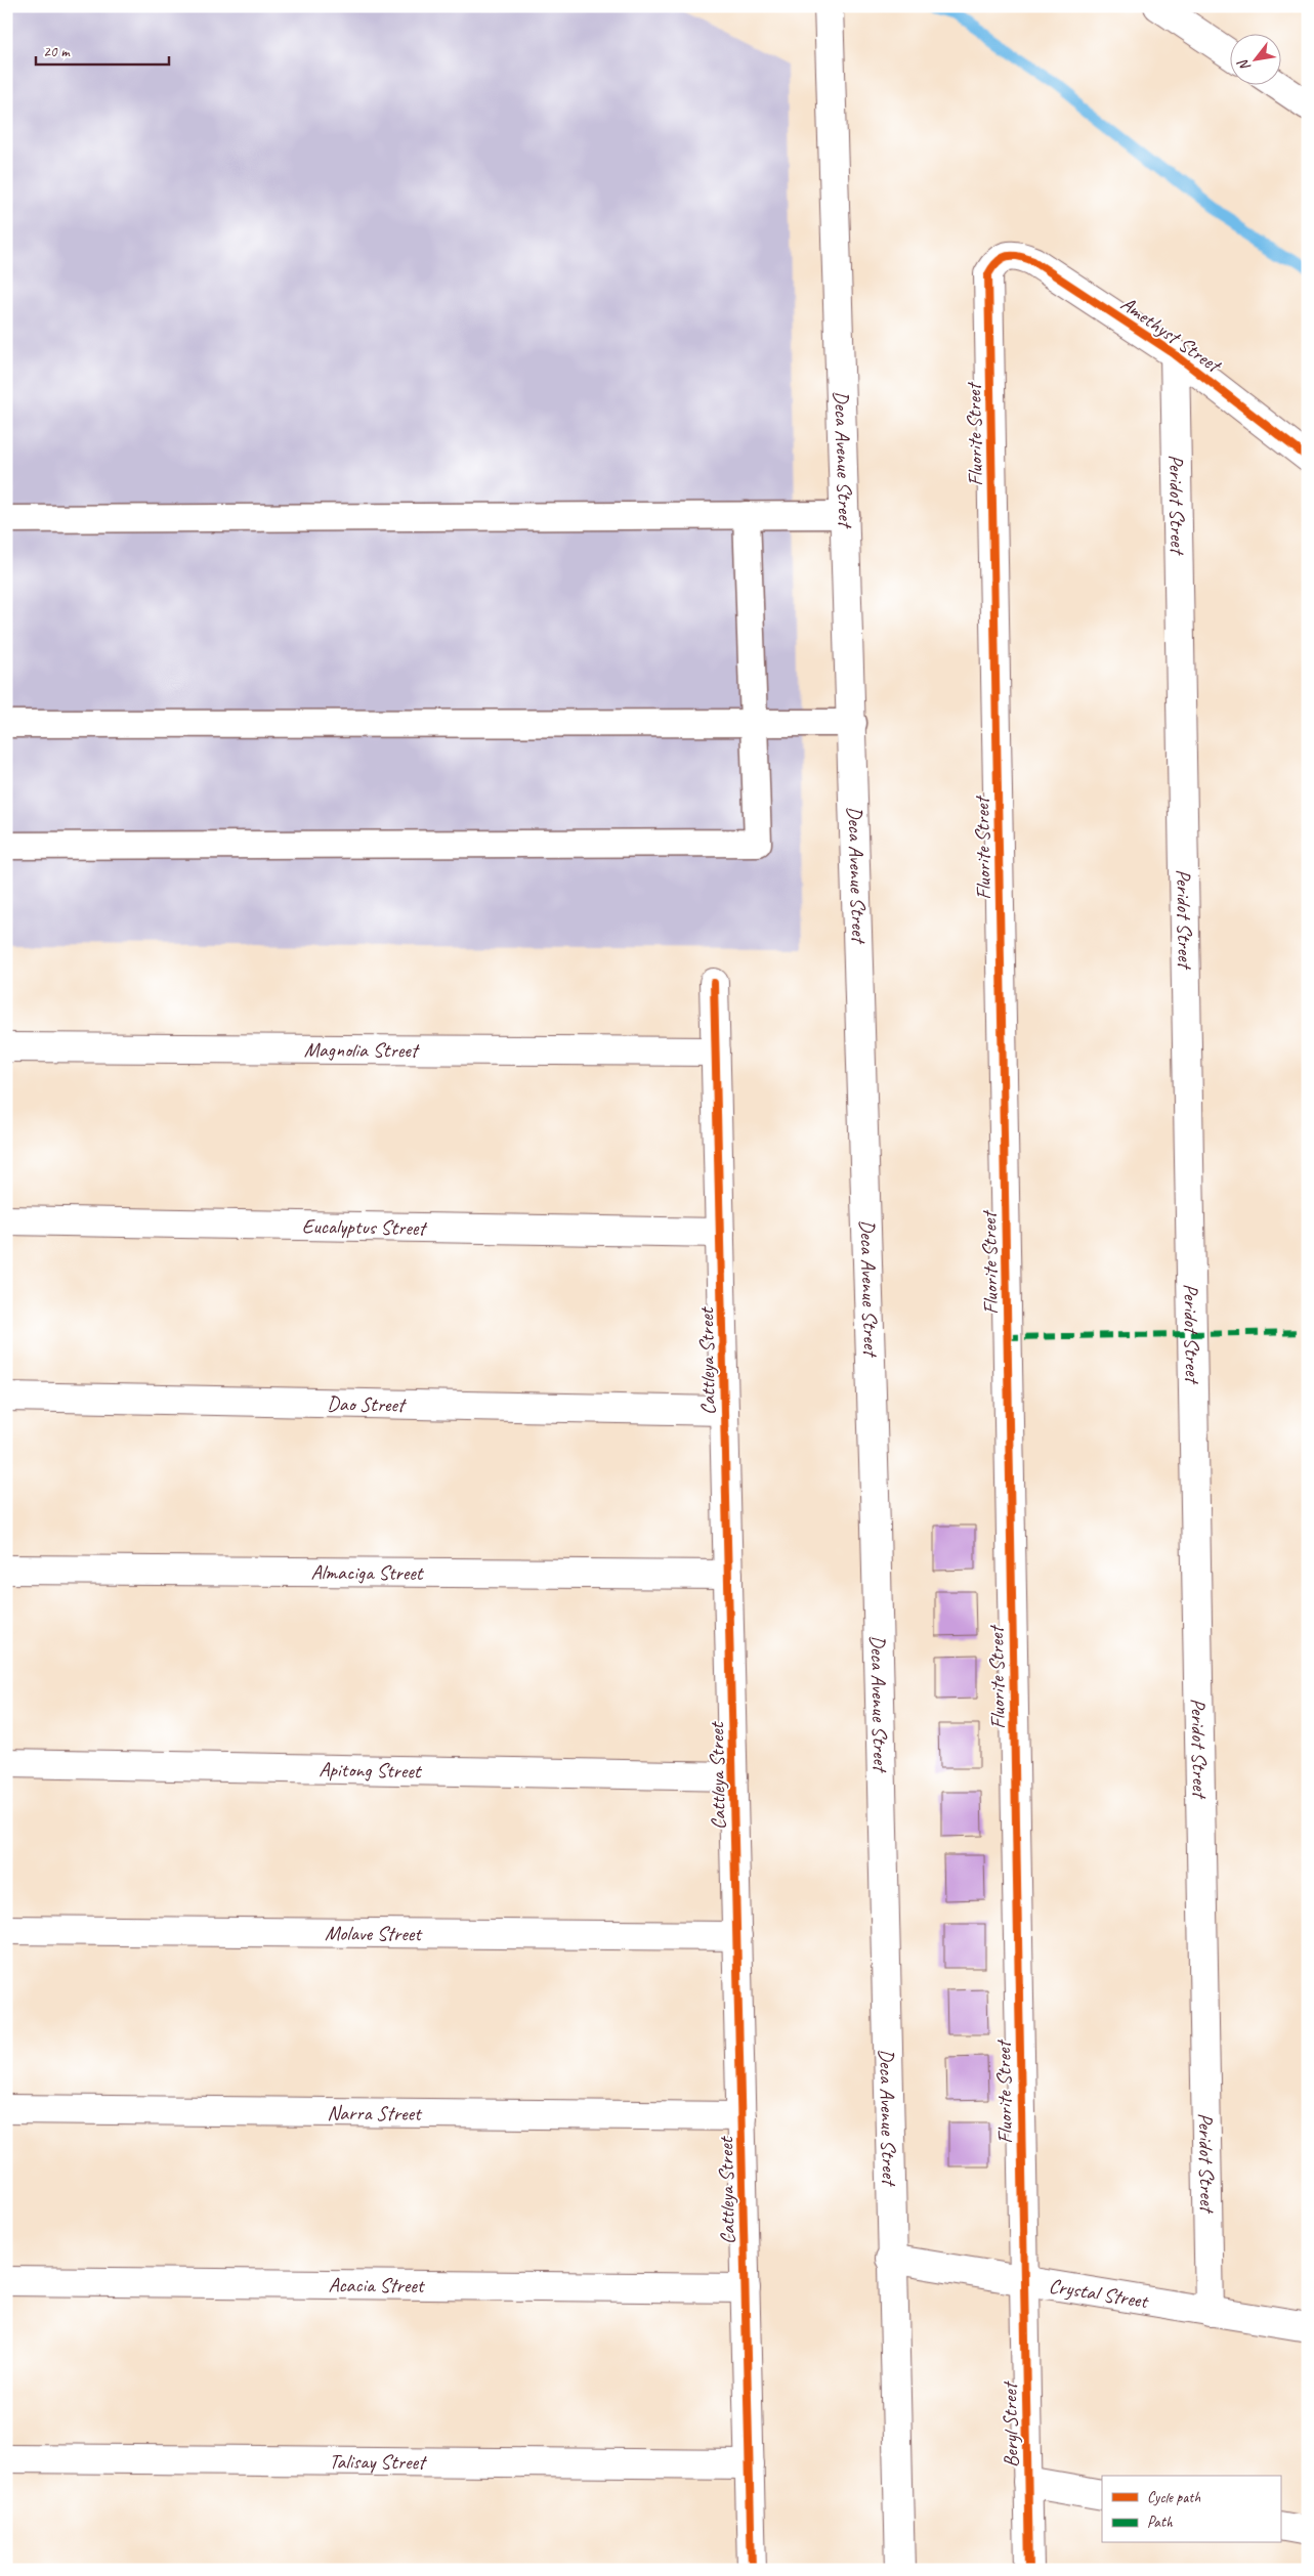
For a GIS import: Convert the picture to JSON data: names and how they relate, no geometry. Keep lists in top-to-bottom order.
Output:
{
  "streets": {
    "street": [
      "Amethyst Street",
      "Fluorite Street",
      "Deca Avenue Street",
      "Peridot Street",
      "Magnolia Street",
      "Eucalyptus Street",
      "Cattleya Street",
      "Dao Street",
      "Almaciga Street",
      "Apitong Street",
      "Molave Street",
      "Narra Street",
      "Acacia Street",
      "Crystal Street",
      "Beryl Street",
      "Talisay Street"
    ]
  },
  "crossings": [
    ["Amethyst Street", "Fluorite Street"],
    ["Amethyst Street", "Peridot Street"],
    ["Fluorite Street", "Crystal Street"],
    ["Fluorite Street", "Beryl Street"],
    ["Deca Avenue Street", "Crystal Street"],
    ["Peridot Street", "Crystal Street"],
    ["Magnolia Street", "Cattleya Street"],
    ["Eucalyptus Street", "Cattleya Street"],
    ["Cattleya Street", "Dao Street"],
    ["Cattleya Street", "Almaciga Street"],
    ["Cattleya Street", "Apitong Street"],
    ["Cattleya Street", "Molave Street"],
    ["Cattleya Street", "Narra Street"],
    ["Cattleya Street", "Acacia Street"],
    ["Cattleya Street", "Talisay Street"],
    ["Crystal Street", "Beryl Street"]
  ],
  "legend": ["Cycle path", "Path"],
  "scale_bar": "20 m",
  "north": "bottom left"
}
